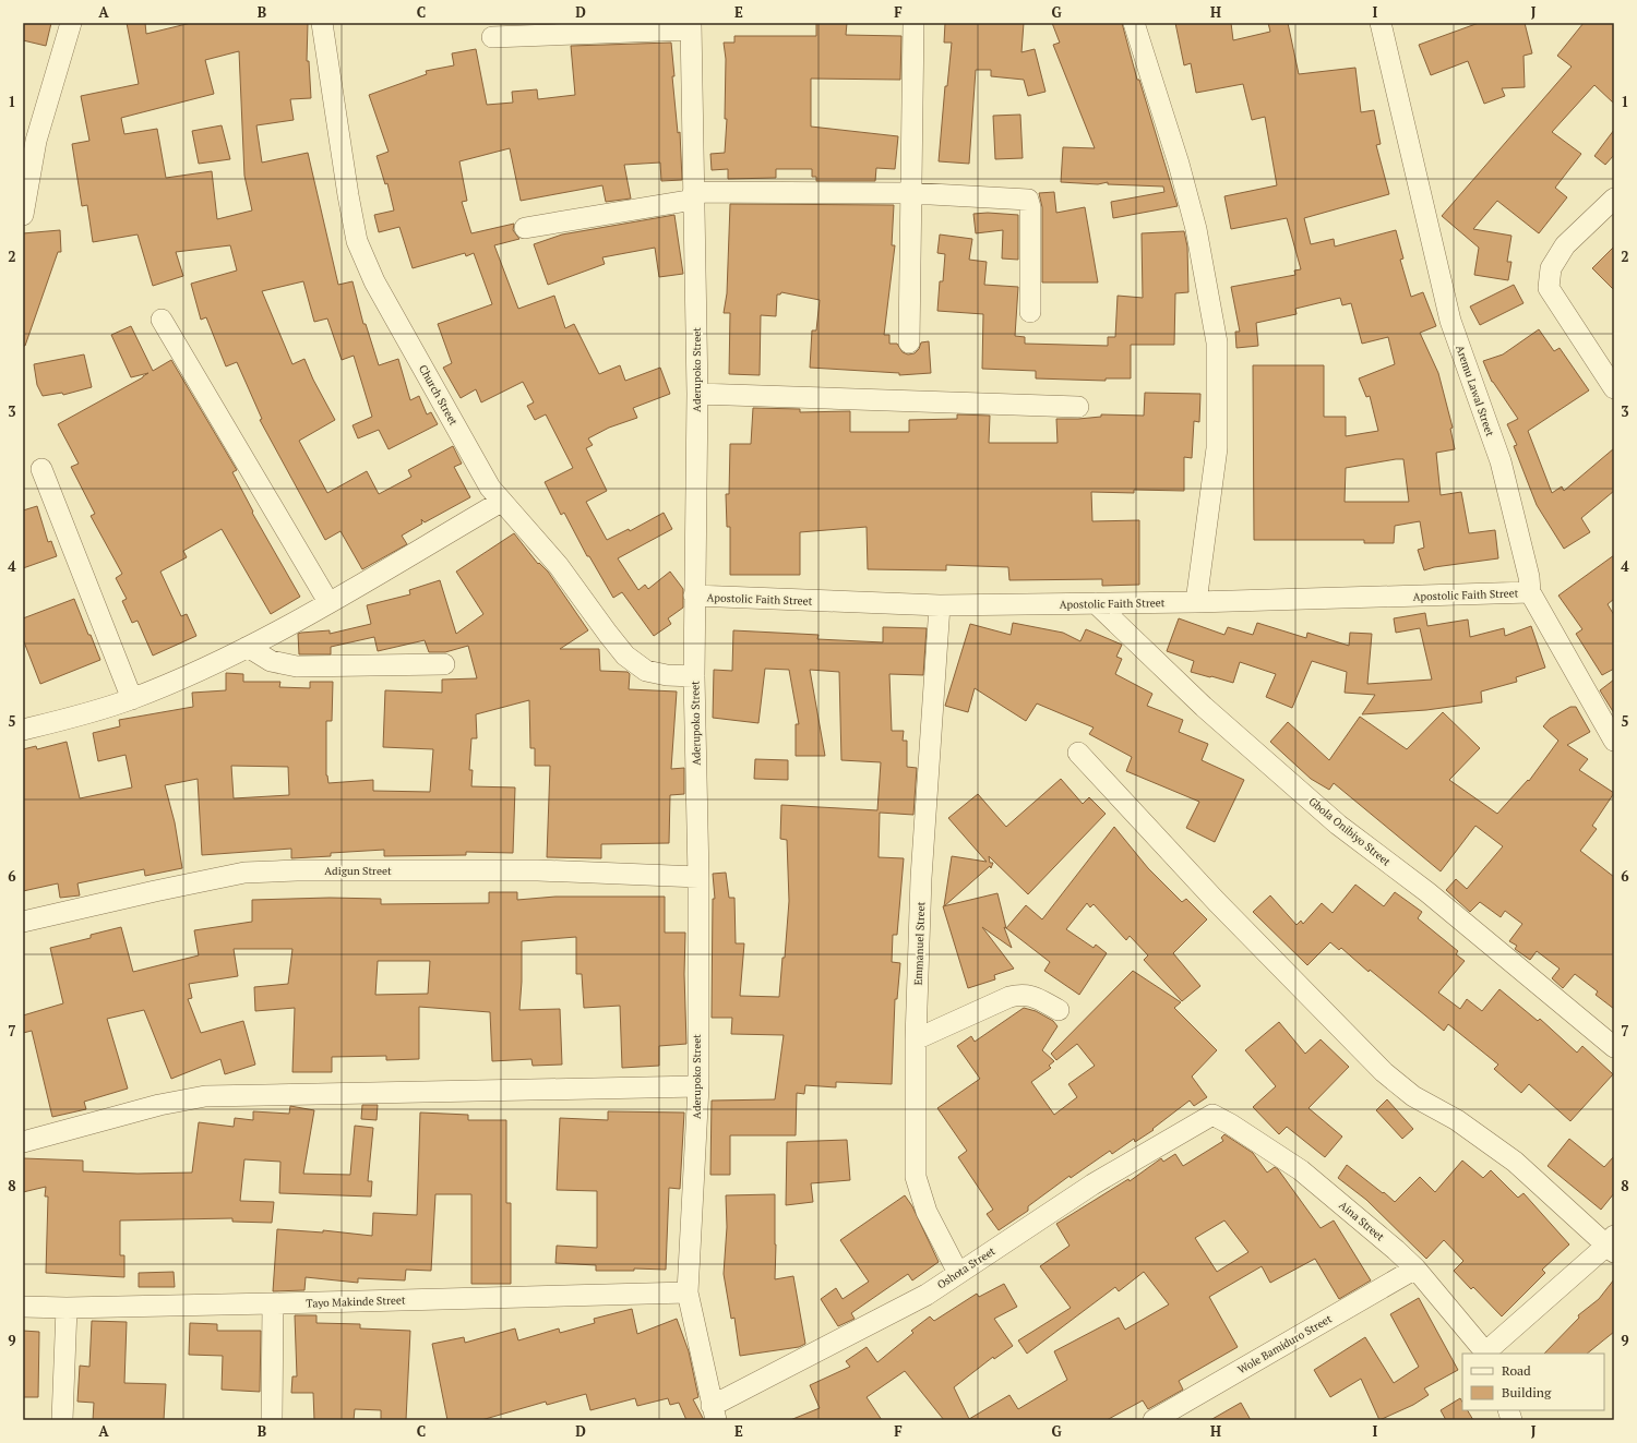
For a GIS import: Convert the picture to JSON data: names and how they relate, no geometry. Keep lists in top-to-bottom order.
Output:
{
  "streets": {
    "street": [
      "Aderupoko Street",
      "Aremu Lawal Street",
      "Church Street",
      "Apostolic Faith Street",
      "Gbola Onibiyo Street",
      "Adigun Street",
      "Emmanuel Street",
      "Aina Street",
      "Oshota Street",
      "Tayo Makinde Street",
      "Wole Bamiduro Street"
    ]
  },
  "crossings": [
    ["Aderupoko Street", "Church Street"],
    ["Aderupoko Street", "Apostolic Faith Street"],
    ["Aderupoko Street", "Adigun Street"],
    ["Aderupoko Street", "Oshota Street"],
    ["Aderupoko Street", "Tayo Makinde Street"],
    ["Aremu Lawal Street", "Apostolic Faith Street"],
    ["Apostolic Faith Street", "Gbola Onibiyo Street"],
    ["Apostolic Faith Street", "Emmanuel Street"],
    ["Emmanuel Street", "Oshota Street"],
    ["Aina Street", "Oshota Street"],
    ["Aina Street", "Wole Bamiduro Street"]
  ],
  "legend": ["Road", "Building"],
  "grid": {
    "columns": [
      "A",
      "B",
      "C",
      "D",
      "E",
      "F",
      "G",
      "H",
      "I",
      "J"
    ],
    "rows": [
      "1",
      "2",
      "3",
      "4",
      "5",
      "6",
      "7",
      "8",
      "9"
    ]
  }
}
